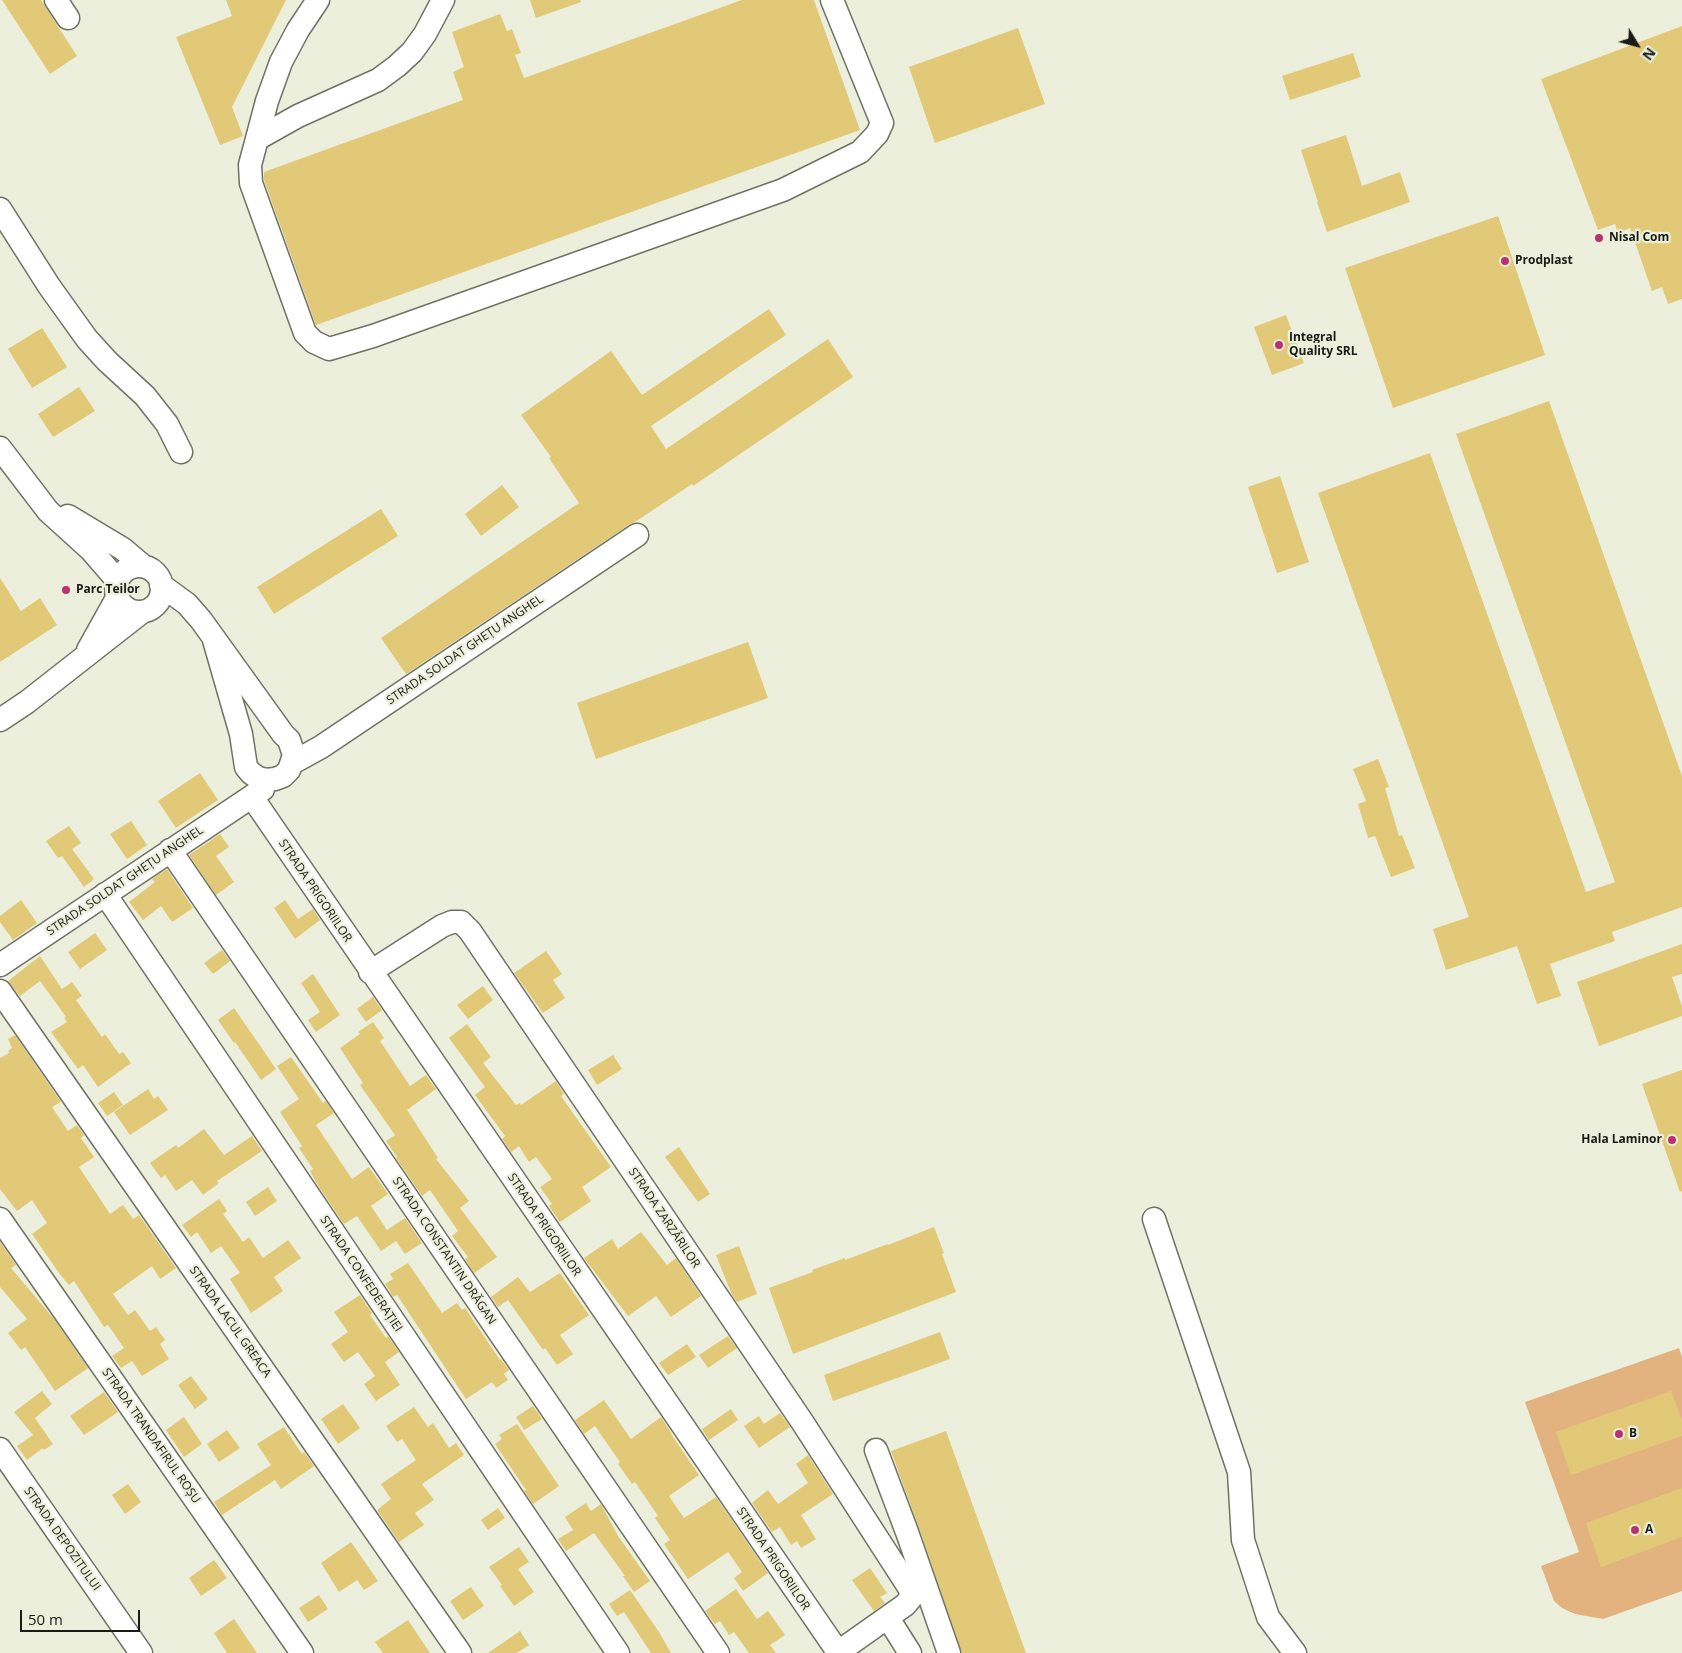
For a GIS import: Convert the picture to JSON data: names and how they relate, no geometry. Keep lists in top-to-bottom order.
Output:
{
  "streets": {
    "street": [
      "STRADA SOLDAT GHEȚU ANGHEL",
      "STRADA PRIGORIILOR",
      "STRADA ZARZĂRILOR",
      "STRADA CONSTANTIN DRĂGAN",
      "STRADA CONFEDERAȚIEI",
      "STRADA LACUL GREACA",
      "STRADA TRANDAFIRUL ROȘU",
      "STRADA DEPOZITULUI"
    ]
  },
  "crossings": [
    ["STRADA SOLDAT GHEȚU ANGHEL", "STRADA PRIGORIILOR"],
    ["STRADA SOLDAT GHEȚU ANGHEL", "STRADA CONSTANTIN DRĂGAN"],
    ["STRADA SOLDAT GHEȚU ANGHEL", "STRADA CONFEDERAȚIEI"],
    ["STRADA PRIGORIILOR", "STRADA ZARZĂRILOR"]
  ],
  "places": [
    "Nisal Com",
    "Prodplast",
    "Integral Quality SRL",
    "Parc Teilor",
    "Hala Laminor",
    "B",
    "A"
  ],
  "scale_bar": "50 m",
  "north": "bottom right"
}
